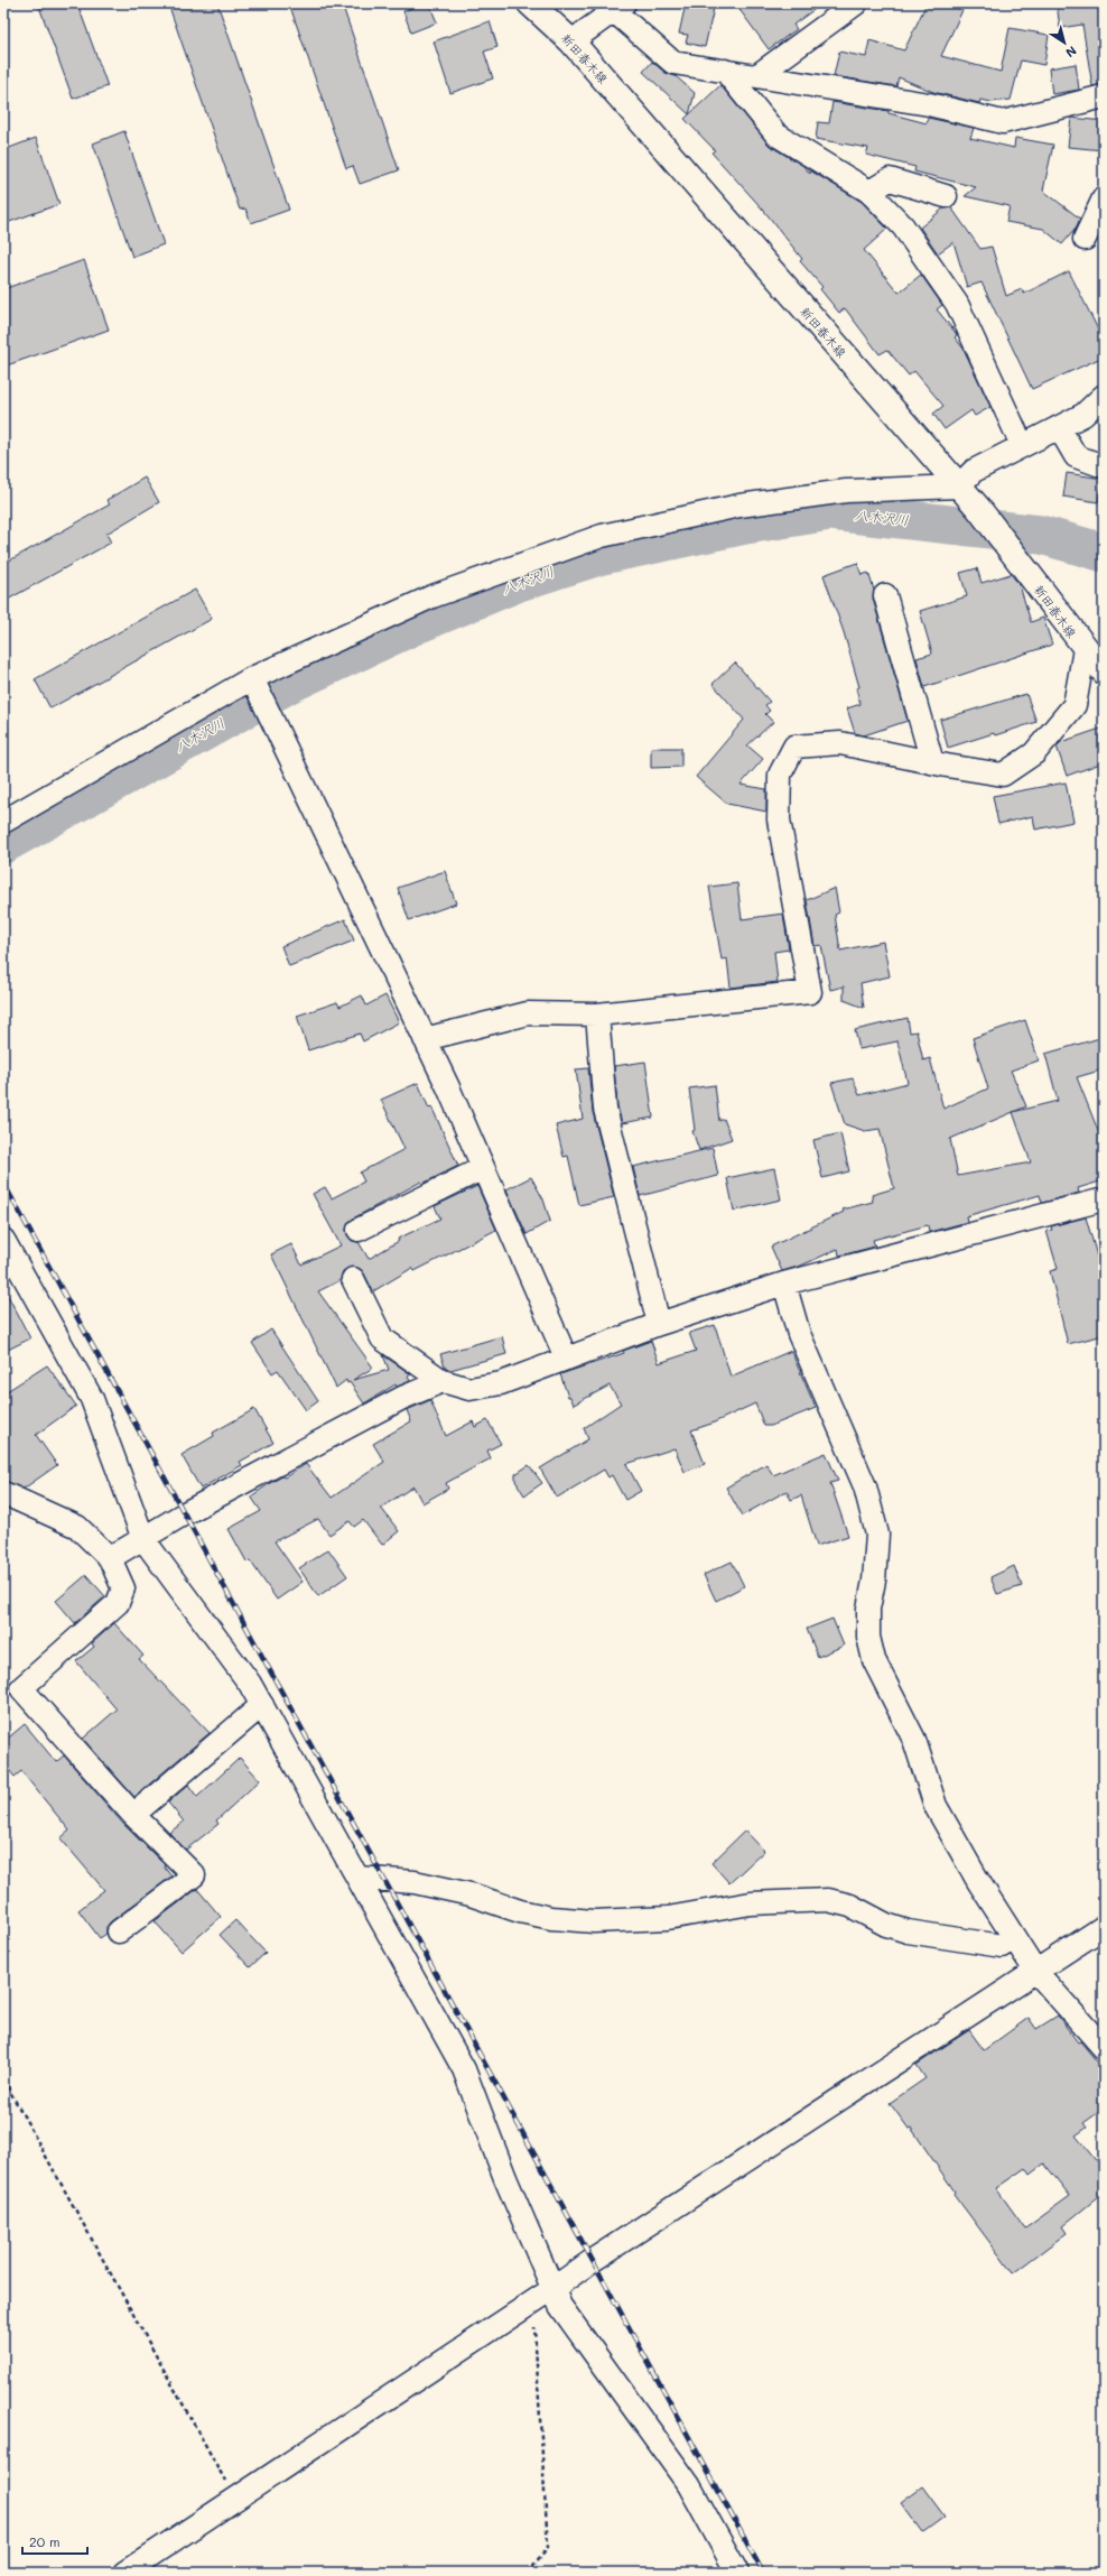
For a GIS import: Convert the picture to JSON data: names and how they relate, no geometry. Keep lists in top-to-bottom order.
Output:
{
  "streets": {
    "main road": ["新田春木線"]
  },
  "water": ["八木沢川"],
  "scale_bar": "20 m",
  "north": "bottom right"
}
